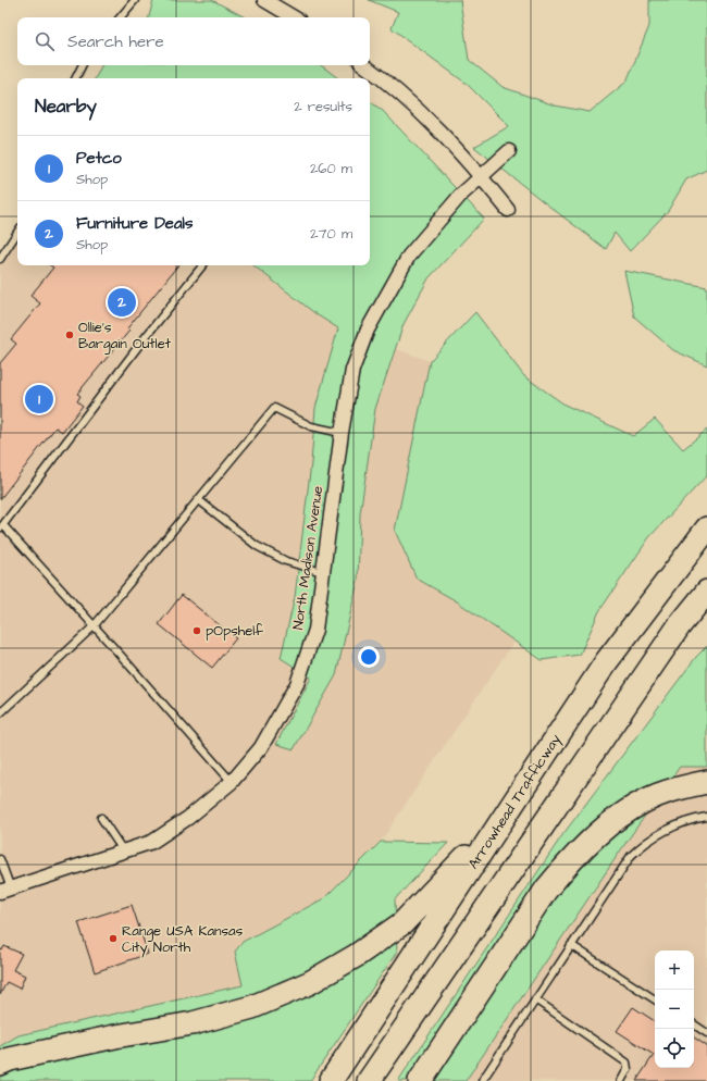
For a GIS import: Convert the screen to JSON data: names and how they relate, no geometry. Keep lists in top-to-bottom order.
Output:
{
  "streets": {
    "highway": ["Arrowhead Trafficway"],
    "street": ["North Madison Avenue"]
  },
  "places": ["Ollie's Bargain Outlet", "pOpshelf", "Range USA Kansas City North"],
  "page": {
    "search": "Search here",
    "heading": ["Nearby", "2 results"],
    "list": [
      {
        "mark": "1",
        "name": "Petco",
        "note": "Shop",
        "value": "260 m"
      },
      {
        "mark": "2",
        "name": "Furniture Deals",
        "note": "Shop",
        "value": "270 m"
      }
    ],
    "pins": ["2", "1"],
    "map_buttons": ["+", "−"]
  }
}
